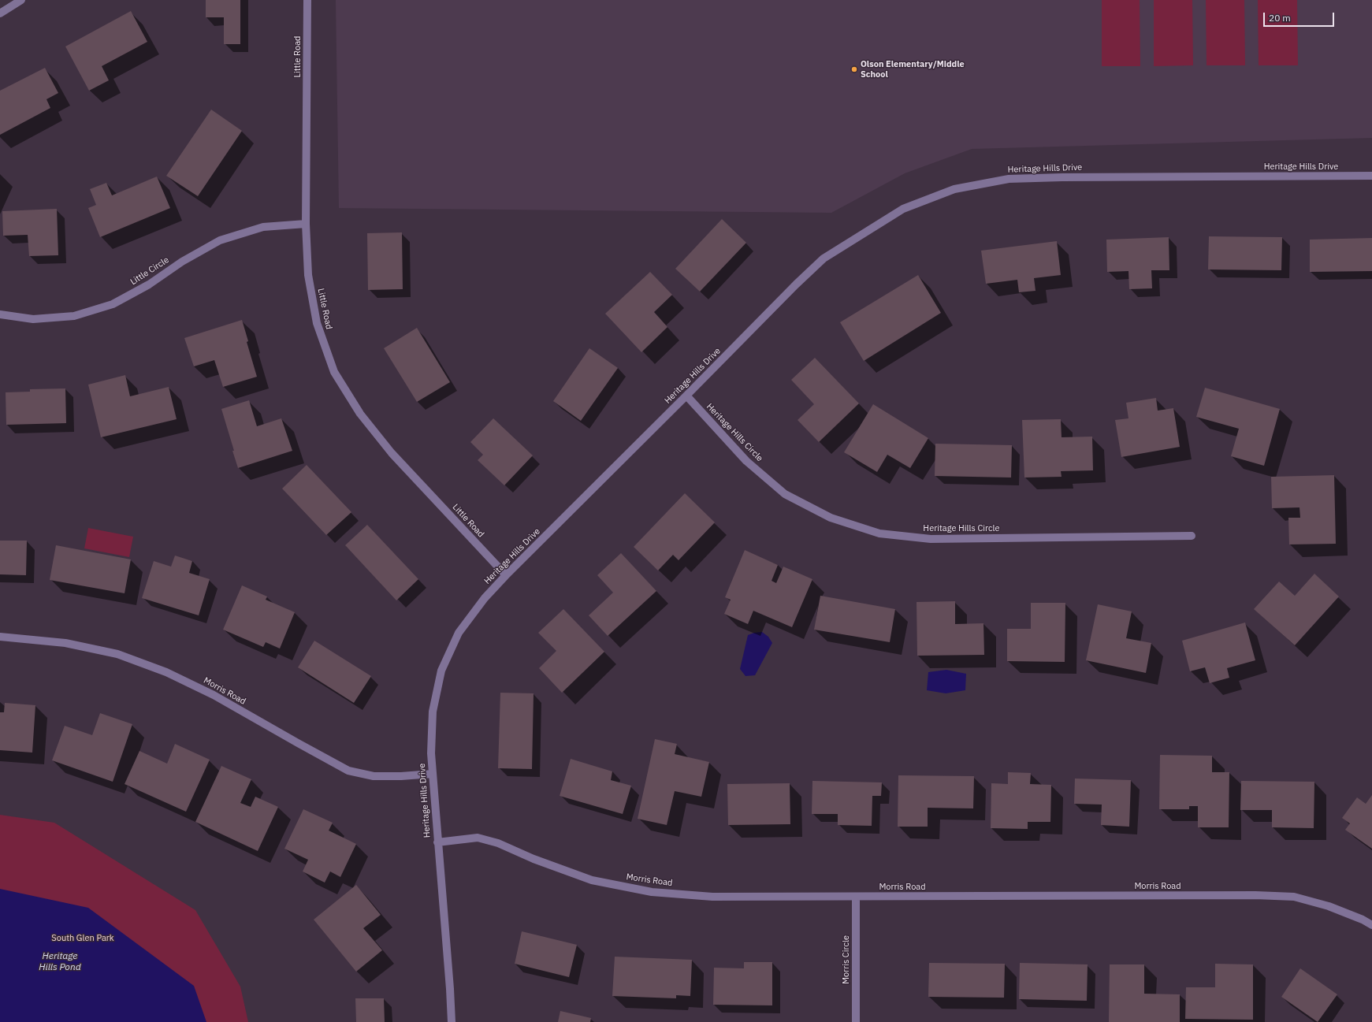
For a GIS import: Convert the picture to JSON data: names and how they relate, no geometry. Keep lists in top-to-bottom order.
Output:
{
  "streets": {
    "street": [
      "Little Road",
      "Heritage Hills Drive",
      "Little Circle",
      "Heritage Hills Circle",
      "Morris Road",
      "Morris Circle"
    ]
  },
  "crossings": [
    ["Little Road", "Heritage Hills Drive"],
    ["Little Road", "Little Circle"],
    ["Heritage Hills Drive", "Heritage Hills Circle"],
    ["Heritage Hills Drive", "Morris Road"],
    ["Morris Road", "Morris Circle"]
  ],
  "water": ["Heritage Hills Pond"],
  "parks": ["South Glen Park"],
  "places": ["Olson Elementary/Middle School"],
  "scale_bar": "20 m"
}
